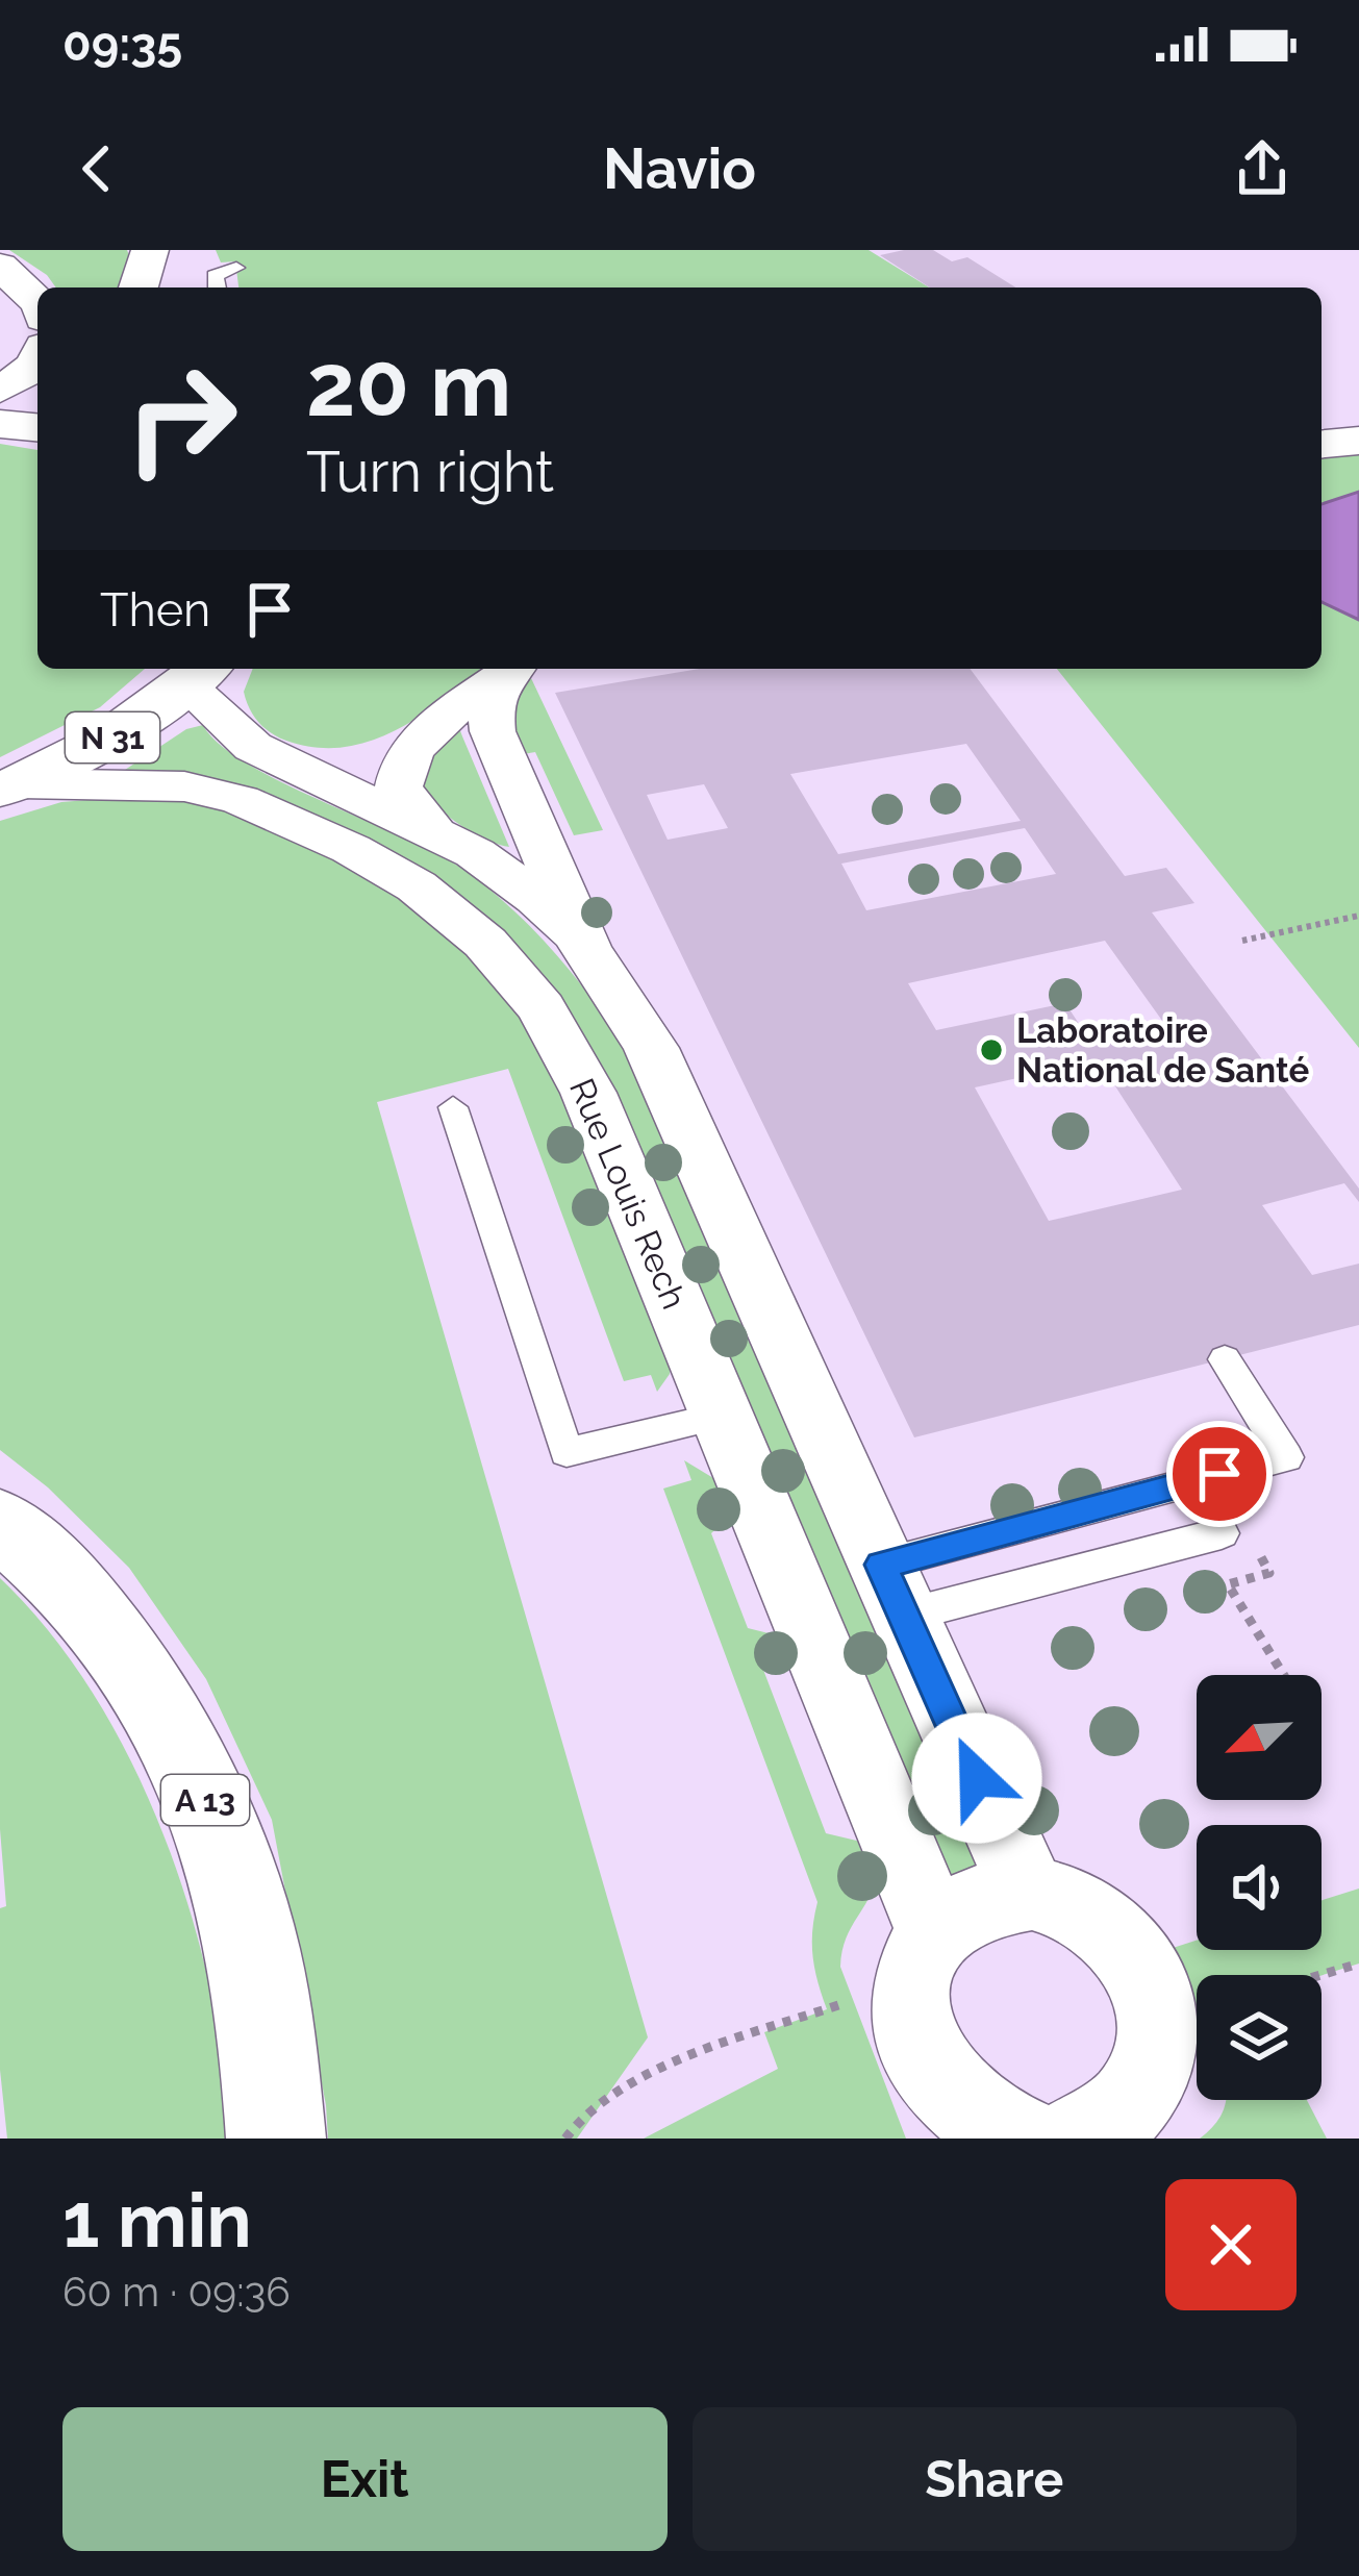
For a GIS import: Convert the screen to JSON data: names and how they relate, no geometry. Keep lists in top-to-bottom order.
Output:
{
  "streets": {
    "main road": ["N 31", "A 13"],
    "street": ["Rue Louis Rech"]
  },
  "crossings": [
    ["N 31", "Rue Louis Rech"]
  ],
  "places": ["Laboratoire National de Santé"],
  "north": "bottom left",
  "page": {
    "status": "09:35",
    "header": "Navio",
    "turn": ["20 m", "Turn right"],
    "then": "Then",
    "heading": ["1 min", "60 m · 09:36"],
    "buttons": ["Exit", "Share"]
  }
}
